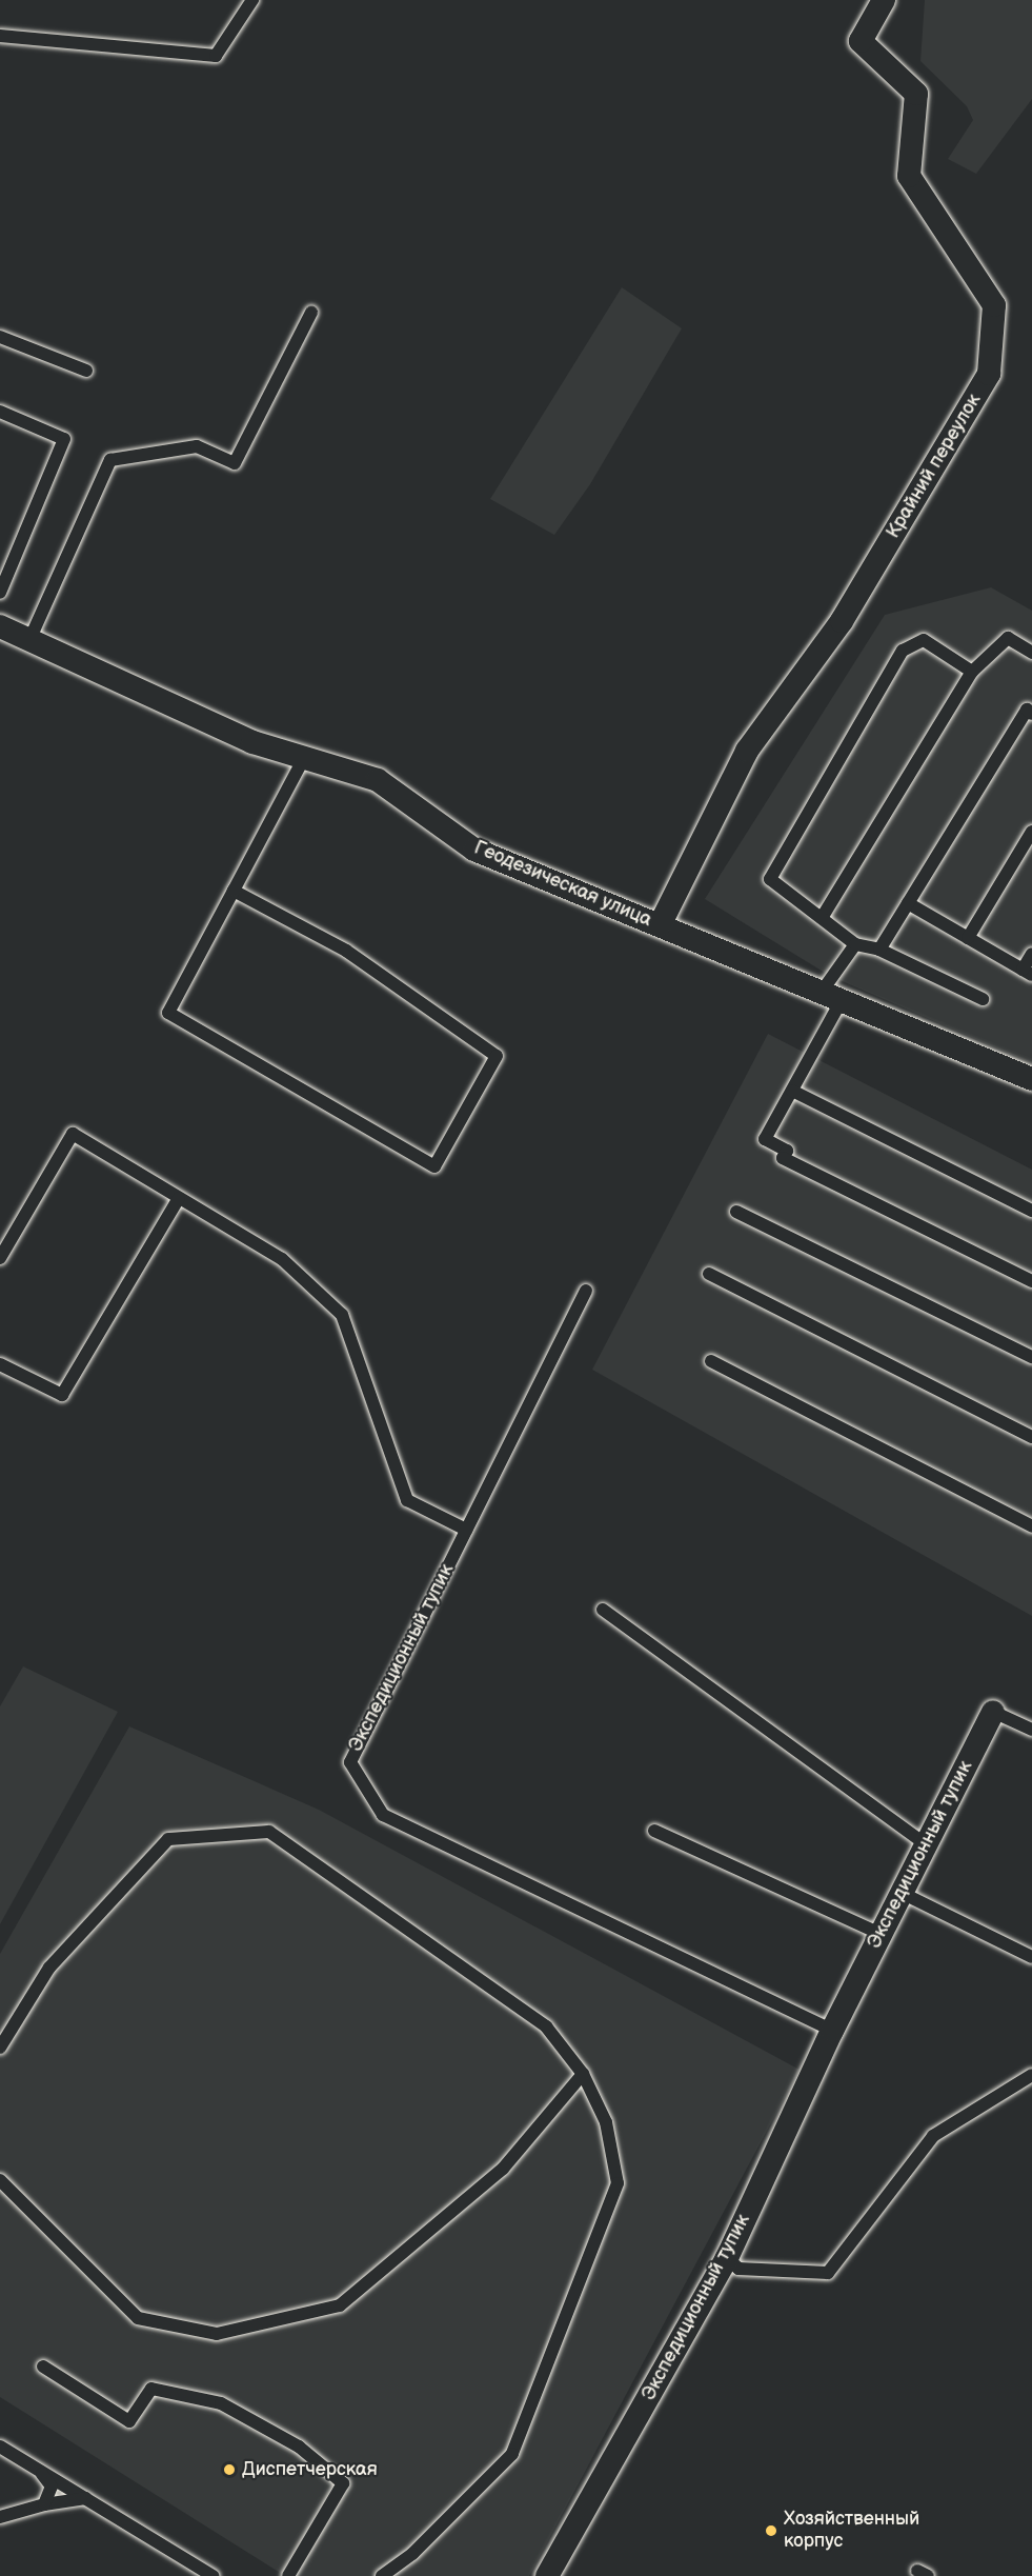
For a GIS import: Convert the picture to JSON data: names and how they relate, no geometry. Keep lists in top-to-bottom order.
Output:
{
  "streets": {
    "street": ["Крайний переулок", "Геодезическая улица", "Экспедиционный тупик"]
  },
  "crossings": [
    ["Крайний переулок", "Геодезическая улица"]
  ],
  "places": ["Диспетчерская", "Хозяйственный корпус"]
}
